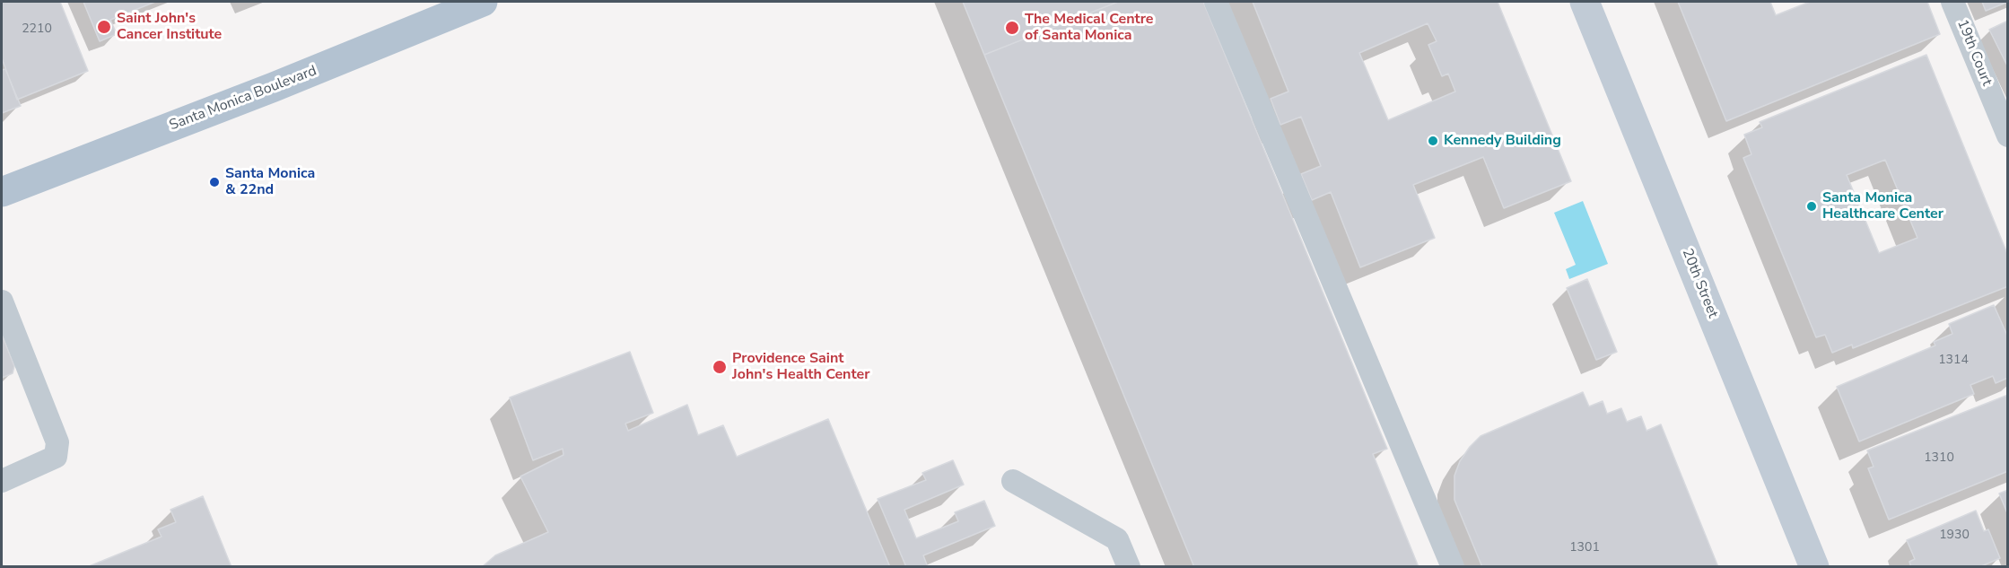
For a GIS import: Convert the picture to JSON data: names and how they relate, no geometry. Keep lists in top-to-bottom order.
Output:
{
  "streets": {
    "main road": ["Santa Monica Boulevard", "20th Street"],
    "lane": ["19th Court"]
  },
  "places": [
    "Saint John's Cancer Institute",
    "The Medical Centre of Santa Monica",
    "Kennedy Building",
    "Santa Monica & 22nd",
    "Santa Monica Healthcare Center",
    "Providence Saint John's Health Center"
  ],
  "house_numbers": [
    "2210",
    "1314",
    "1310",
    "1930",
    "1301"
  ]
}
